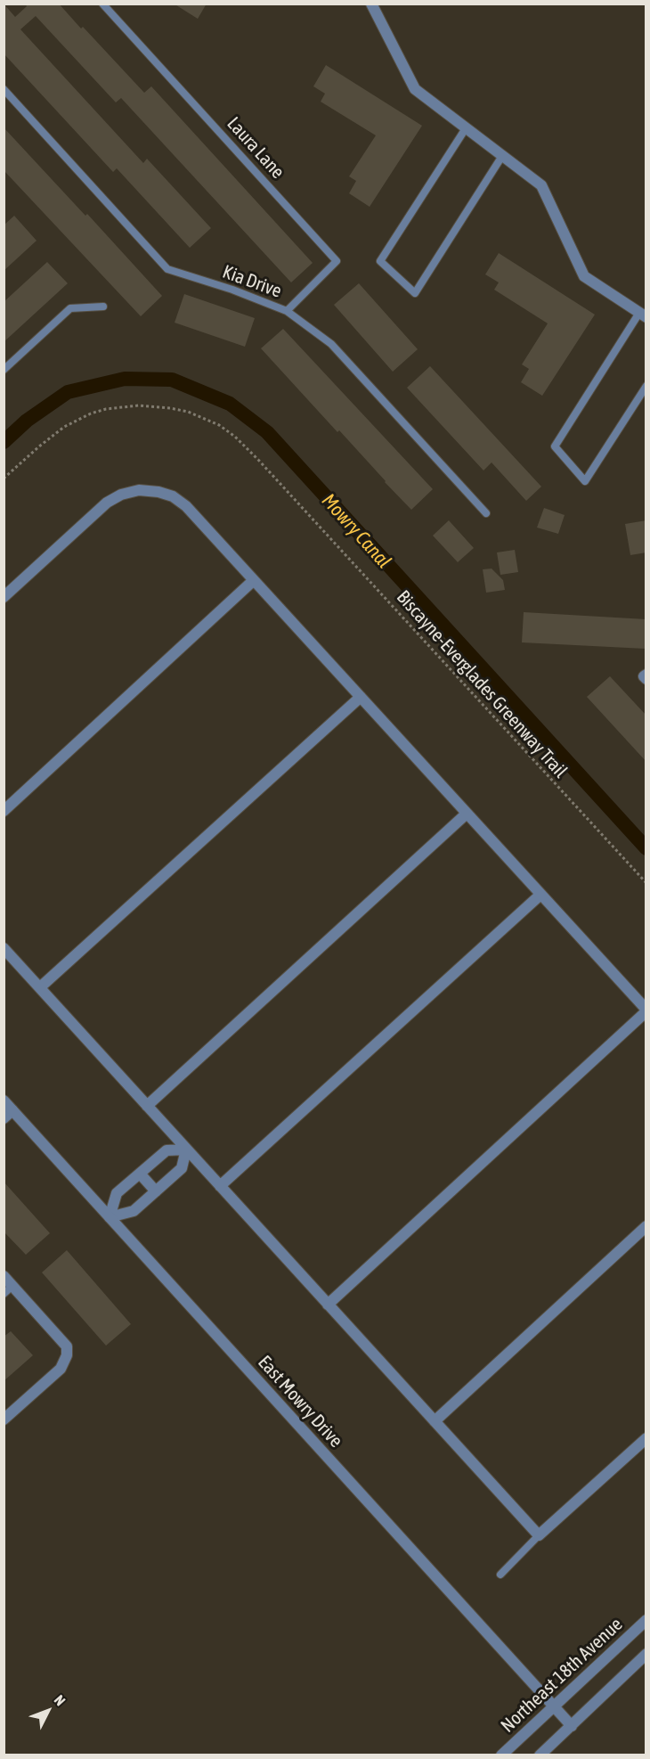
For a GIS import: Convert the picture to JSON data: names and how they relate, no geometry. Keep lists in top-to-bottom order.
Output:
{
  "streets": {
    "street": ["East Mowry Drive", "Northeast 18th Avenue"],
    "lane": ["Laura Lane", "Kia Drive"],
    "path": ["Biscayne-Everglades Greenway Trail"]
  },
  "crossings": [
    ["Laura Lane", "Kia Drive"],
    ["East Mowry Drive", "Northeast 18th Avenue"]
  ],
  "water": ["Mowry Canal"],
  "north": "top right"
}
